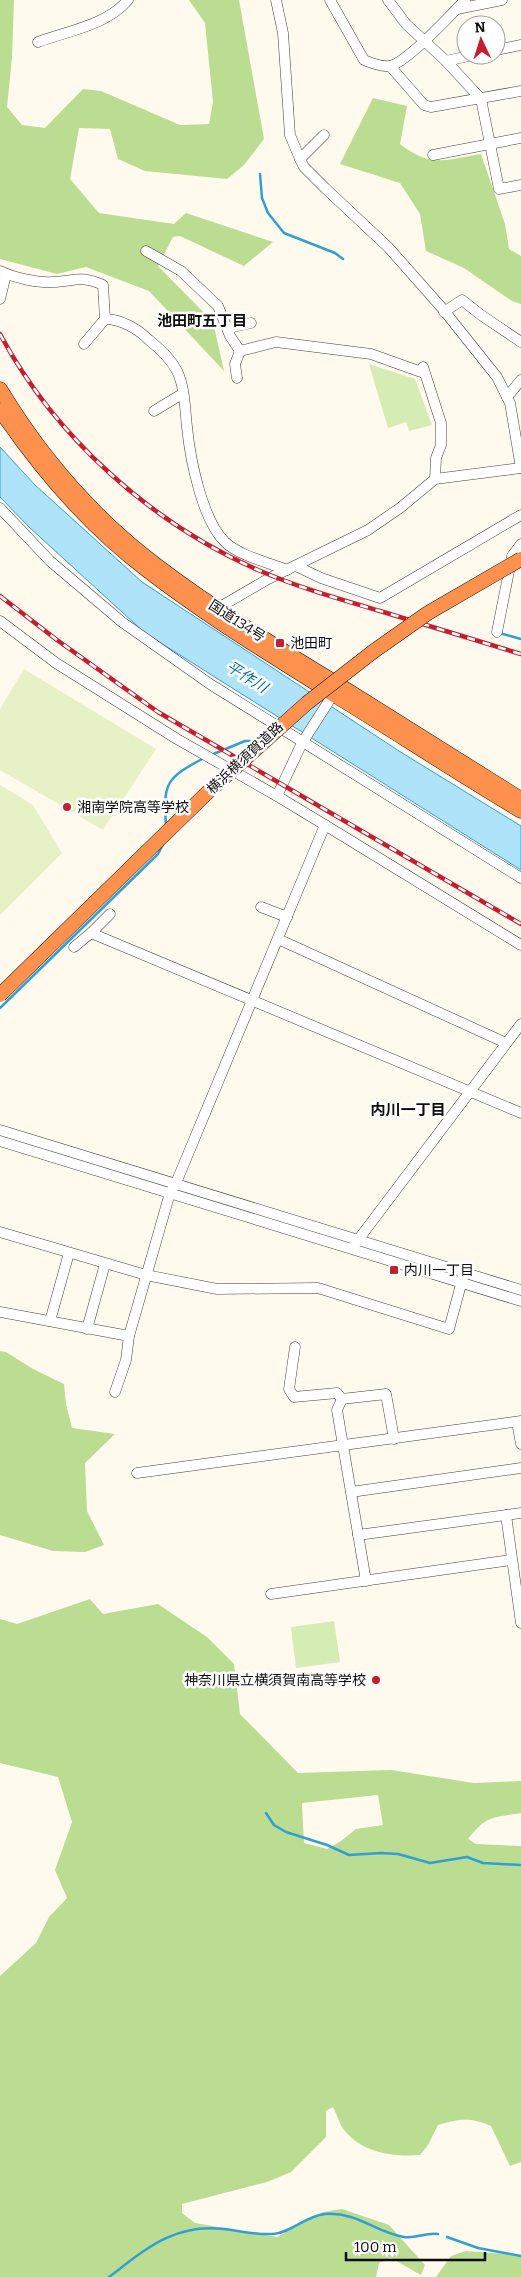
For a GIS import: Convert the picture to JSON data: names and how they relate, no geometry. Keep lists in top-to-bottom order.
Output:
{
  "streets": {
    "highway": ["国道134号", "横浜横須賀道路"]
  },
  "districts": ["池田町五丁目", "内川一丁目"],
  "water": ["平作川"],
  "places": {
    "transit": ["池田町", "内川一丁目"],
    "other": ["湘南学院高等学校", "神奈川県立横須賀南高等学校"]
  },
  "scale_bar": "100 m",
  "north": "top"
}
